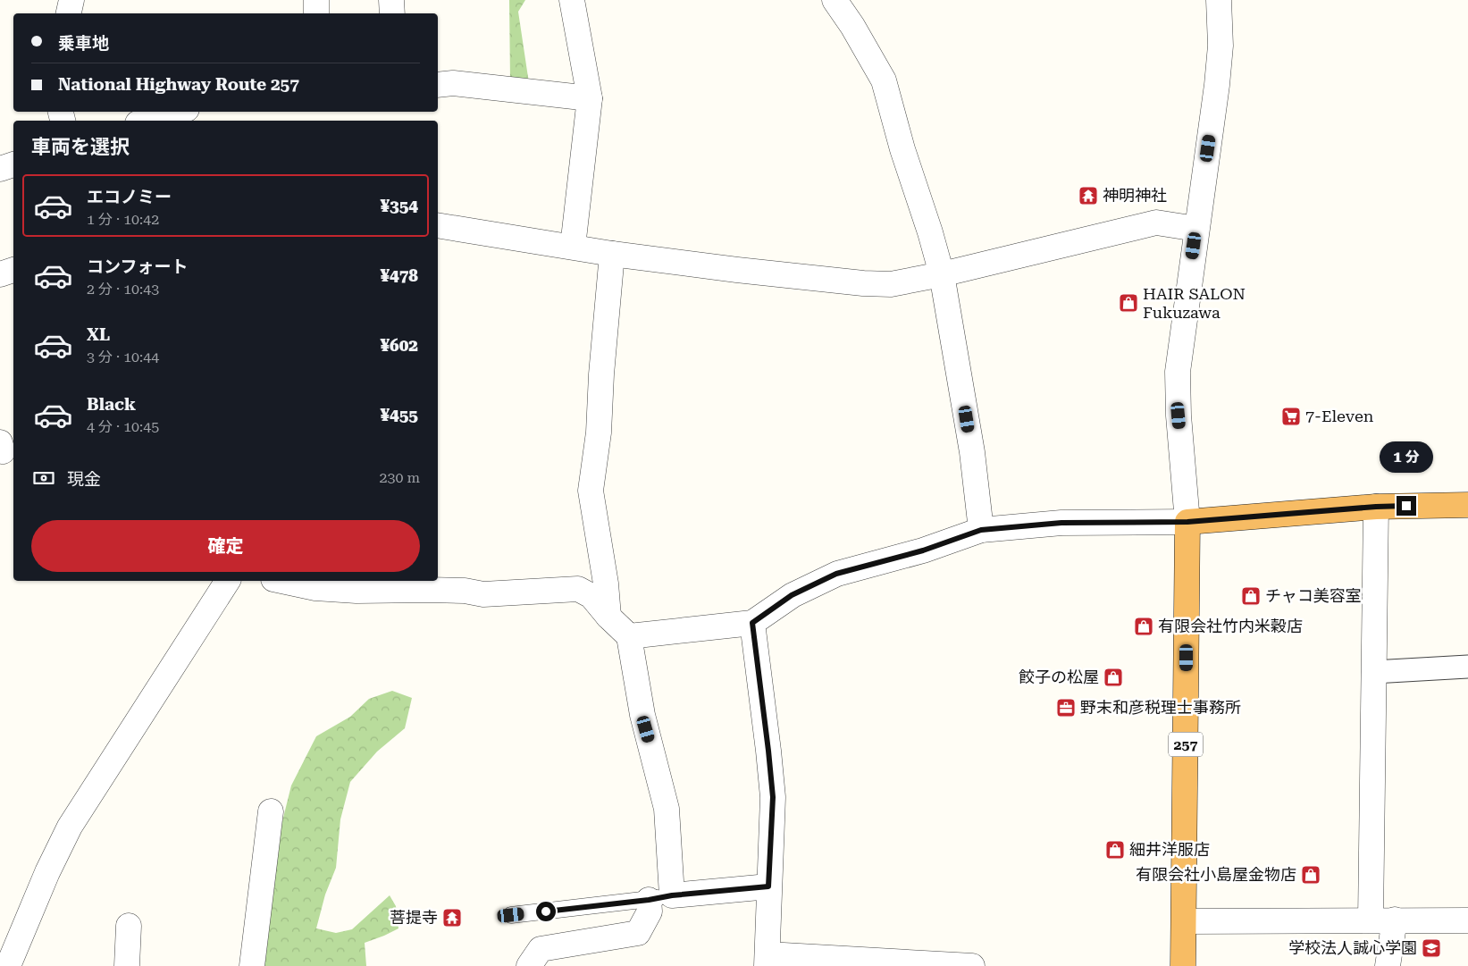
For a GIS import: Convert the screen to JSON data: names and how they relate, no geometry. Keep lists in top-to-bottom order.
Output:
{
  "streets": {
    "highway": ["257"]
  },
  "places": {
    "temple": ["神明神社", "菩提寺"],
    "shop": [
      "HAIR SALON Fukuzawa",
      "チャコ美容室",
      "有限会社竹内米穀店",
      "餃子の松屋",
      "細井洋服店",
      "有限会社小島屋金物店"
    ],
    "supermarket": ["7-Eleven"],
    "office": ["野末和彦税理士事務所"],
    "school or university": ["学校法人誠心学園"]
  },
  "page": {
    "banner": ["乗車地", "National Highway Route 257"],
    "heading": "車両を選択",
    "list": [
      {
        "name": "エコノミー",
        "note": "1 分 · 10:42",
        "value": "¥354"
      },
      {
        "name": "コンフォート",
        "note": "2 分 · 10:43",
        "value": "¥478"
      },
      {
        "name": "XL",
        "note": "3 分 · 10:44",
        "value": "¥602"
      },
      {
        "name": "Black",
        "note": "4 分 · 10:45",
        "value": "¥455"
      }
    ],
    "bubble": "1 分",
    "pay": ["現金", "230 m"],
    "buttons": "確定"
  }
}
